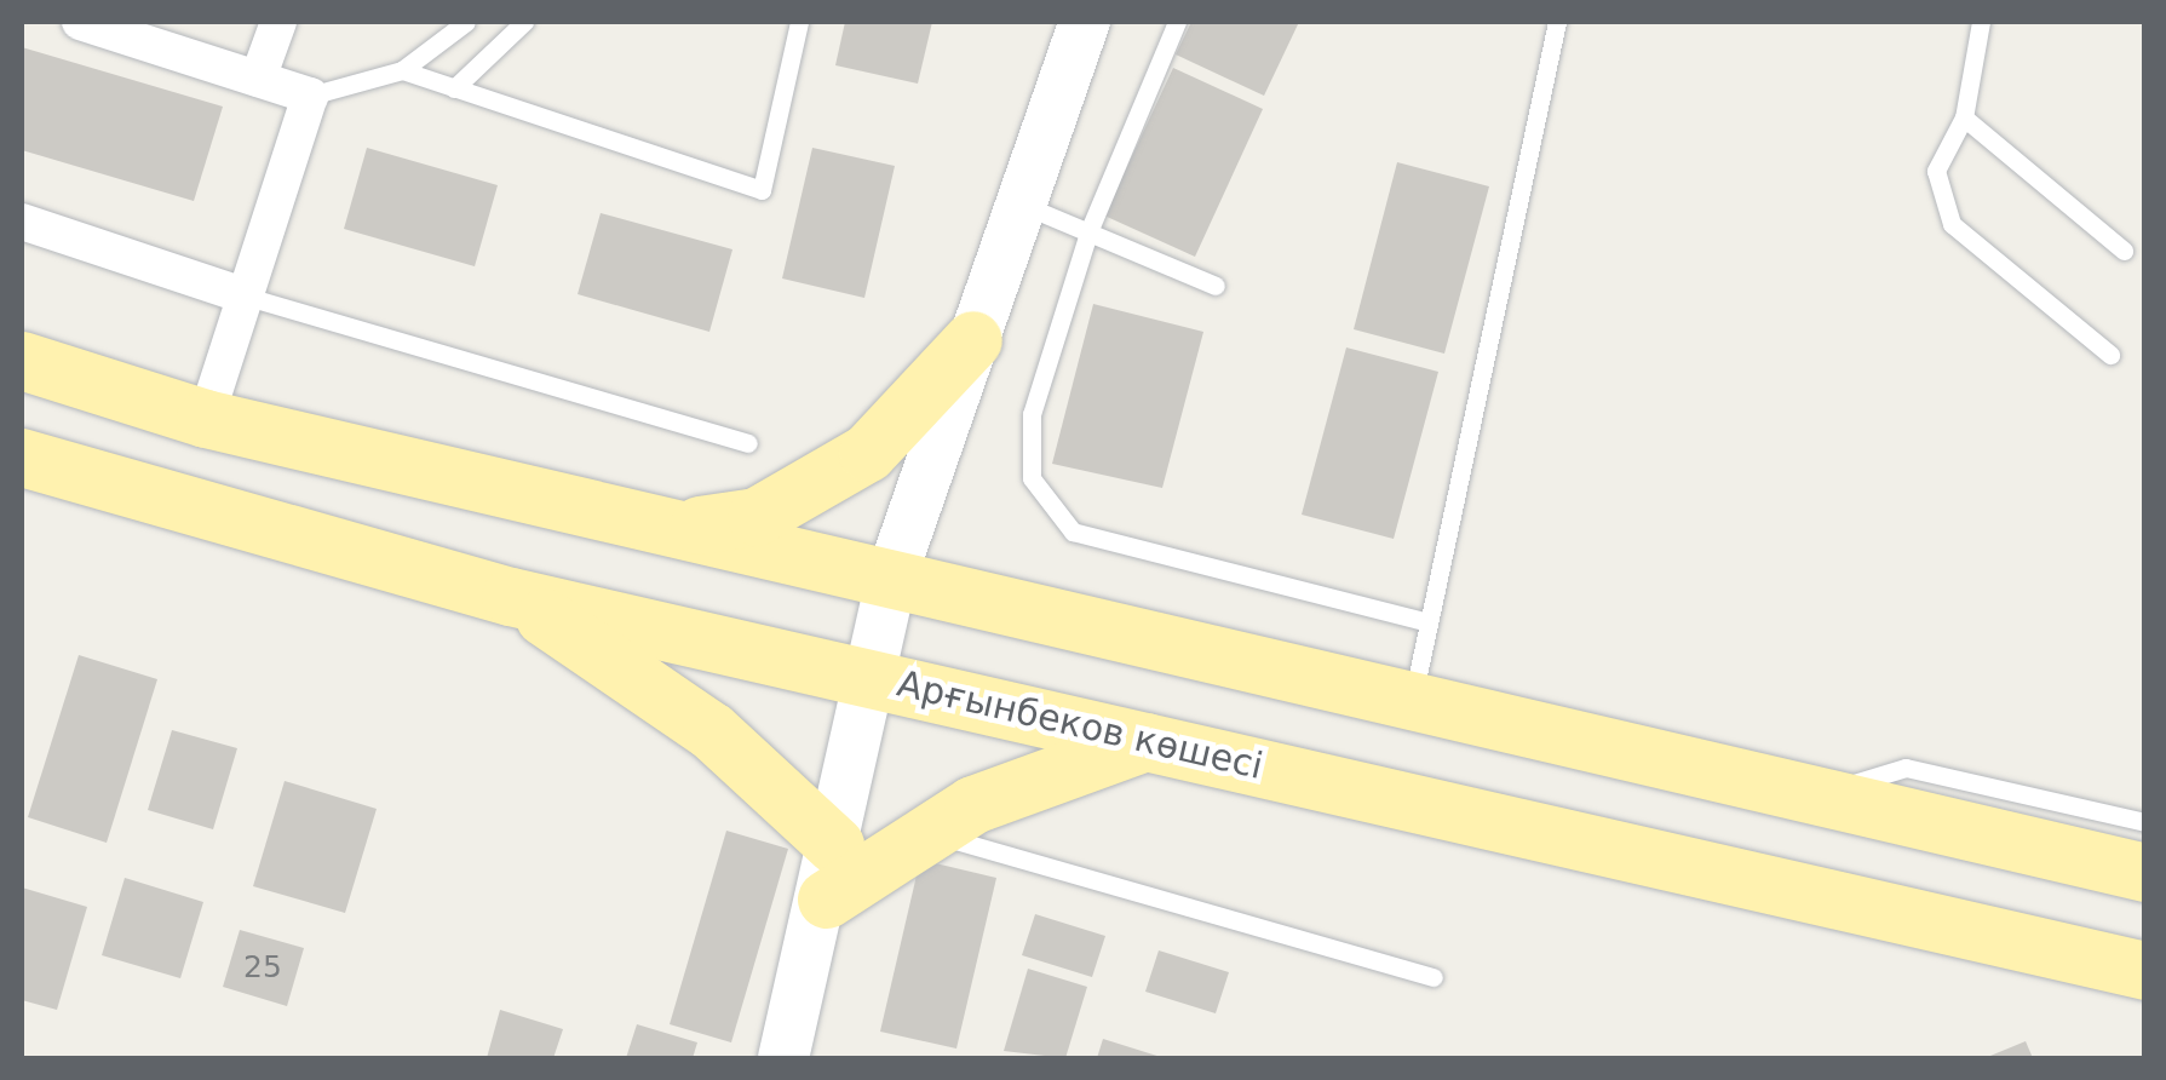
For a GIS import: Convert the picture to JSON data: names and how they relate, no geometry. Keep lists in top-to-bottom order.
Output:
{
  "streets": {
    "main road": ["Арғынбеков көшесі"]
  },
  "house_numbers": ["25"]
}
